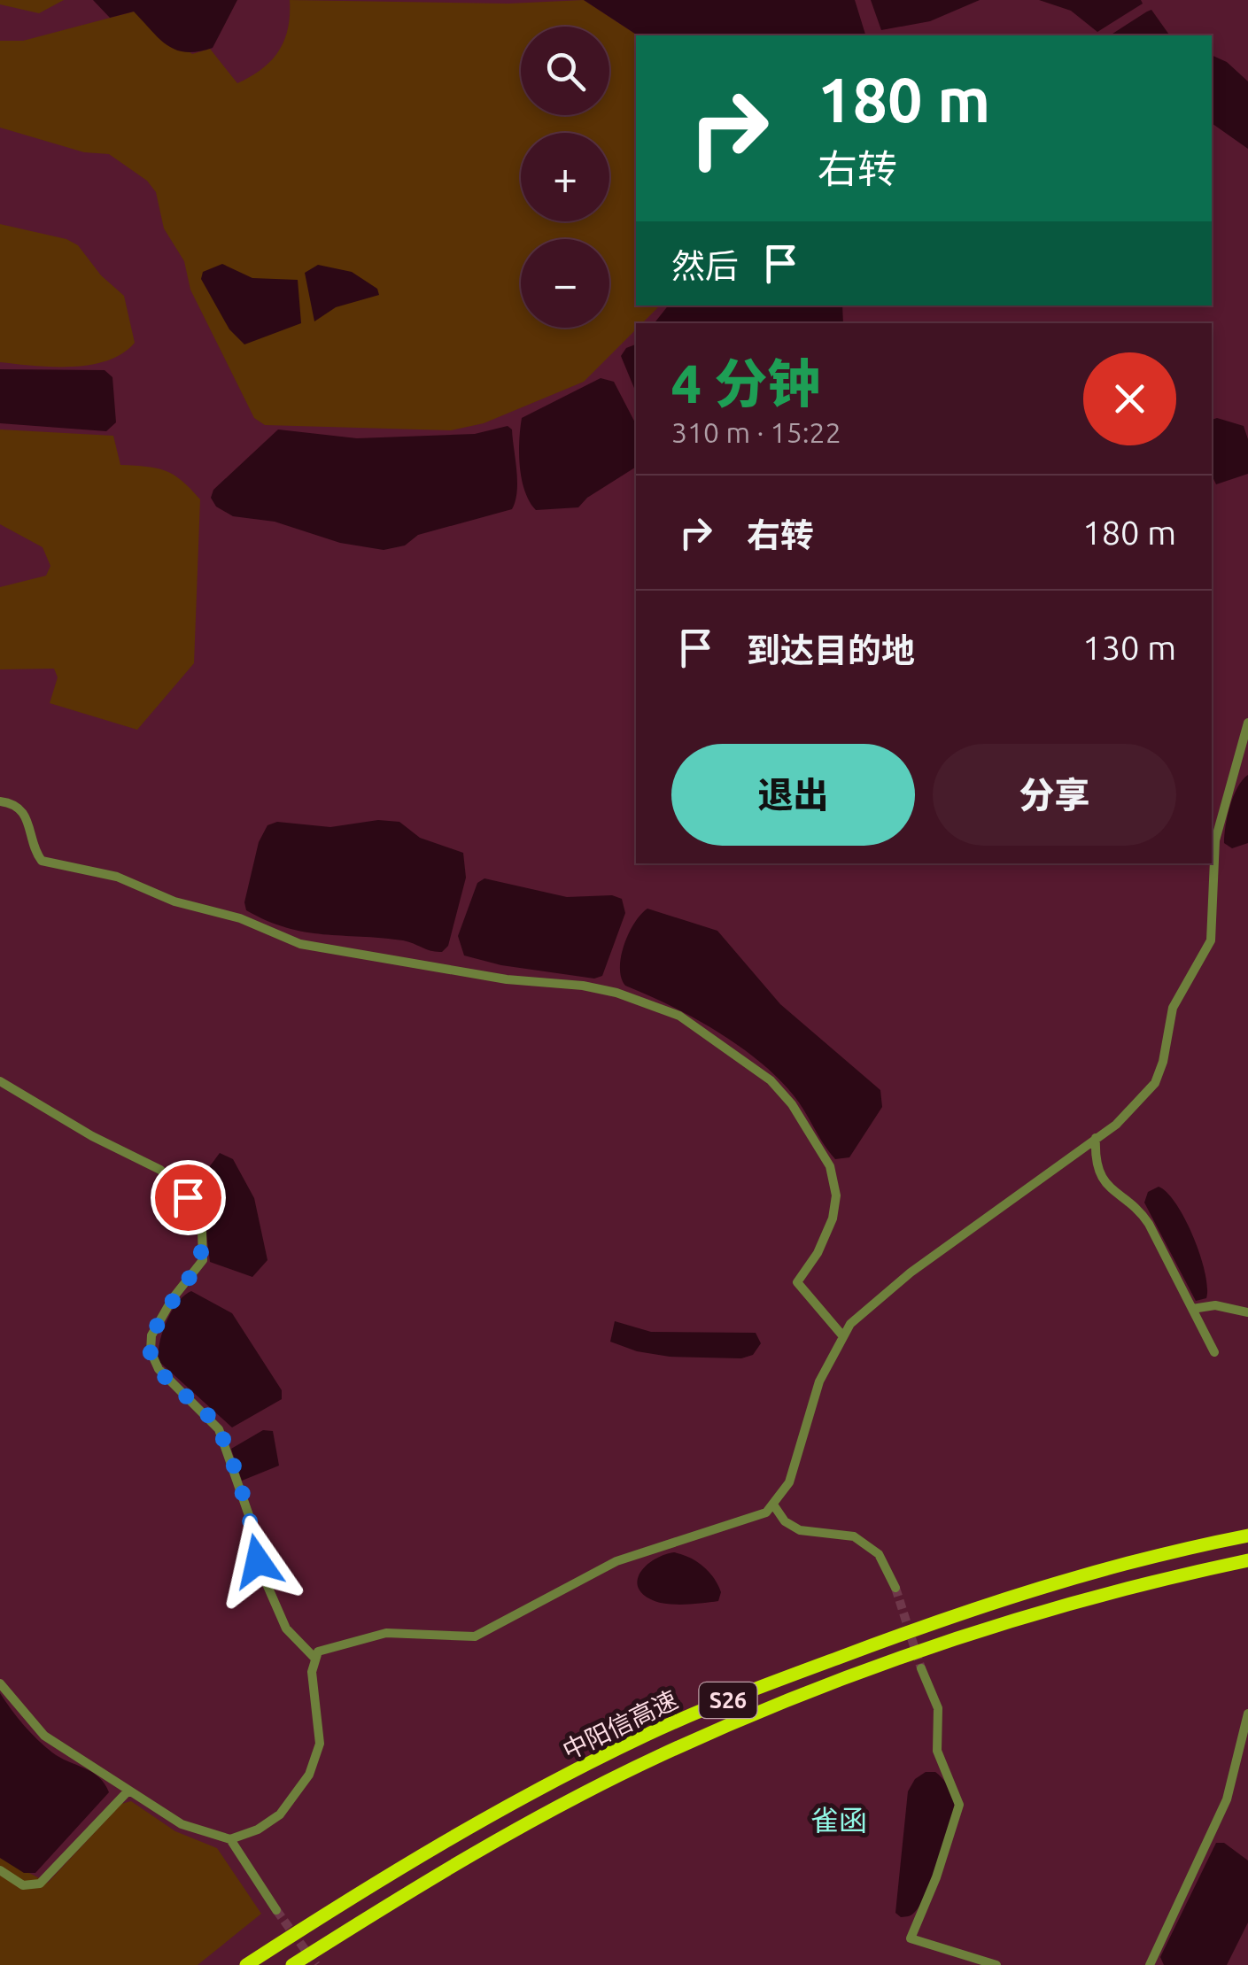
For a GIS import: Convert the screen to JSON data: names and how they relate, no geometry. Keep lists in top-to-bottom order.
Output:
{
  "streets": {
    "highway": ["S26", "中阳信高速"]
  },
  "districts": ["雀函"],
  "page": {
    "map_buttons": ["+", "−"],
    "turn": ["180 m", "右转"],
    "then": "然后",
    "heading": ["4 分钟", "310 m · 15:22"],
    "list": [
      {
        "name": "右转",
        "value": "180 m"
      },
      {
        "name": "到达目的地",
        "value": "130 m"
      }
    ],
    "buttons": ["退出", "分享"]
  }
}
